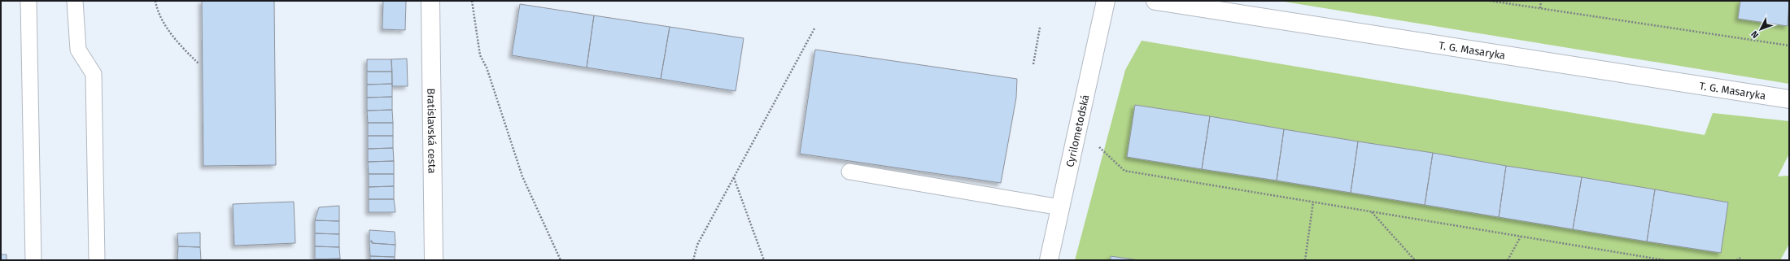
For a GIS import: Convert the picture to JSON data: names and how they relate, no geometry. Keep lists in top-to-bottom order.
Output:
{
  "streets": {
    "street": ["T. G. Masaryka", "Bratislavská cesta", "Cyrilometodská"]
  },
  "north": "bottom left"
}
